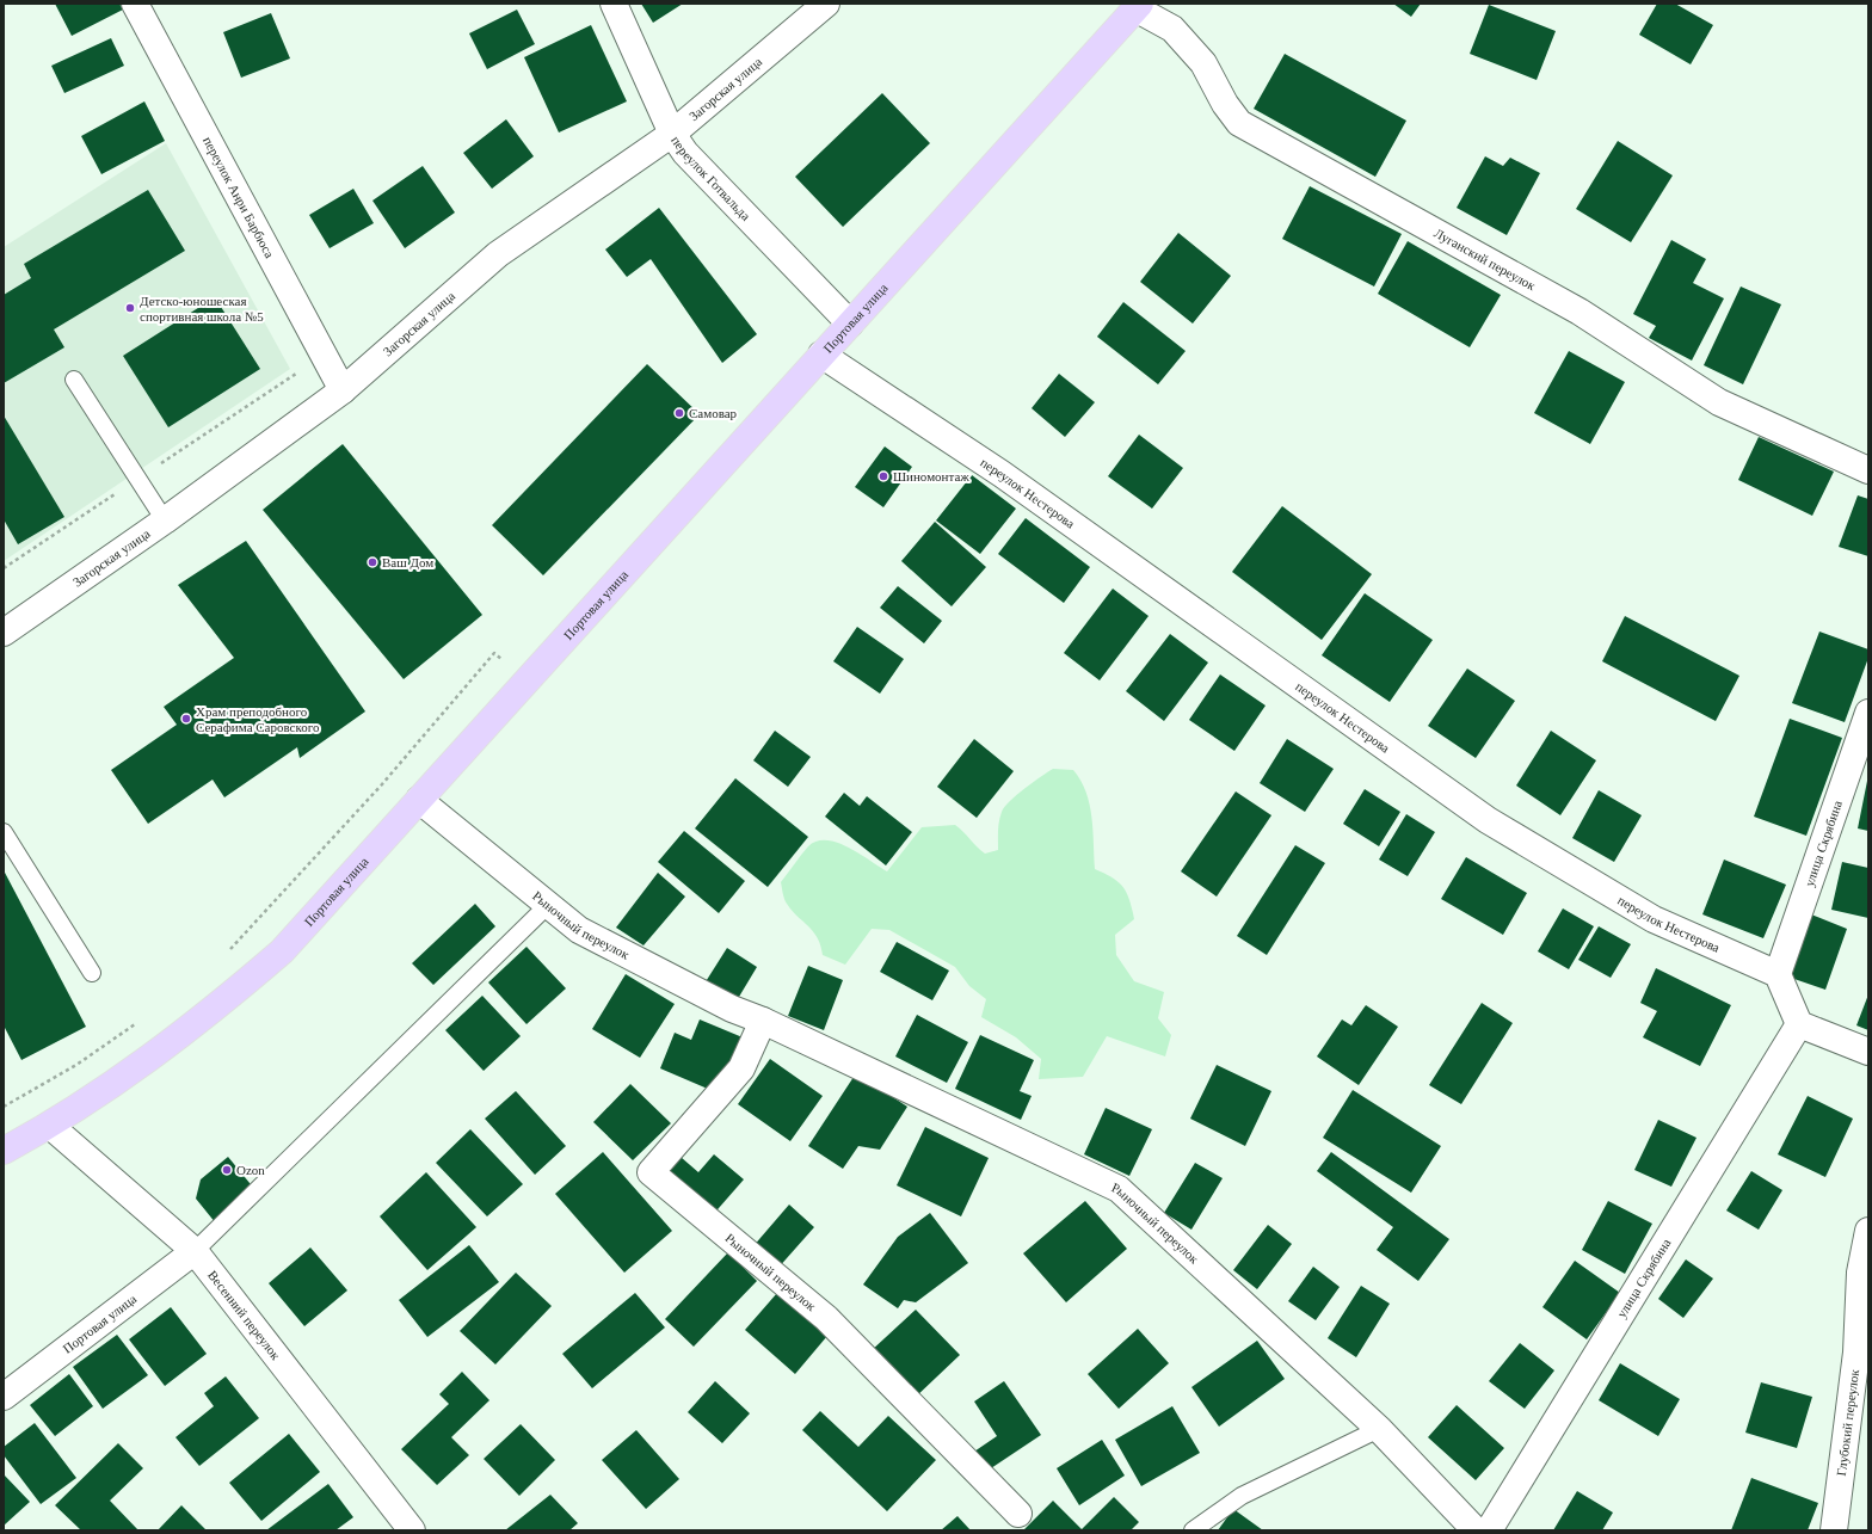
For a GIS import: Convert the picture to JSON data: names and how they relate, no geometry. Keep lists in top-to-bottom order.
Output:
{
  "streets": {
    "main road": ["Портовая улица"],
    "street": [
      "Загорская улица",
      "переулок Готвальда",
      "переулок Анри Барбюса",
      "Луганский переулок",
      "переулок Нестерова",
      "улица Скрябина",
      "Рыночный переулок",
      "Весенний переулок",
      "Глубокий переулок"
    ]
  },
  "crossings": [
    ["Загорская улица", "переулок Готвальда"],
    ["Загорская улица", "переулок Анри Барбюса"],
    ["переулок Готвальда", "Портовая улица"],
    ["Луганский переулок", "Портовая улица"],
    ["Портовая улица", "переулок Нестерова"],
    ["Портовая улица", "Рыночный переулок"],
    ["Портовая улица", "Весенний переулок"],
    ["переулок Нестерова", "улица Скрябина"]
  ],
  "places": [
    "Детско-юношеская спортивная школа №5",
    "Самовар",
    "Шиномонтаж",
    "Ваш Дом",
    "Храм преподобного Серафима Саровского",
    "Ozon"
  ]
}
